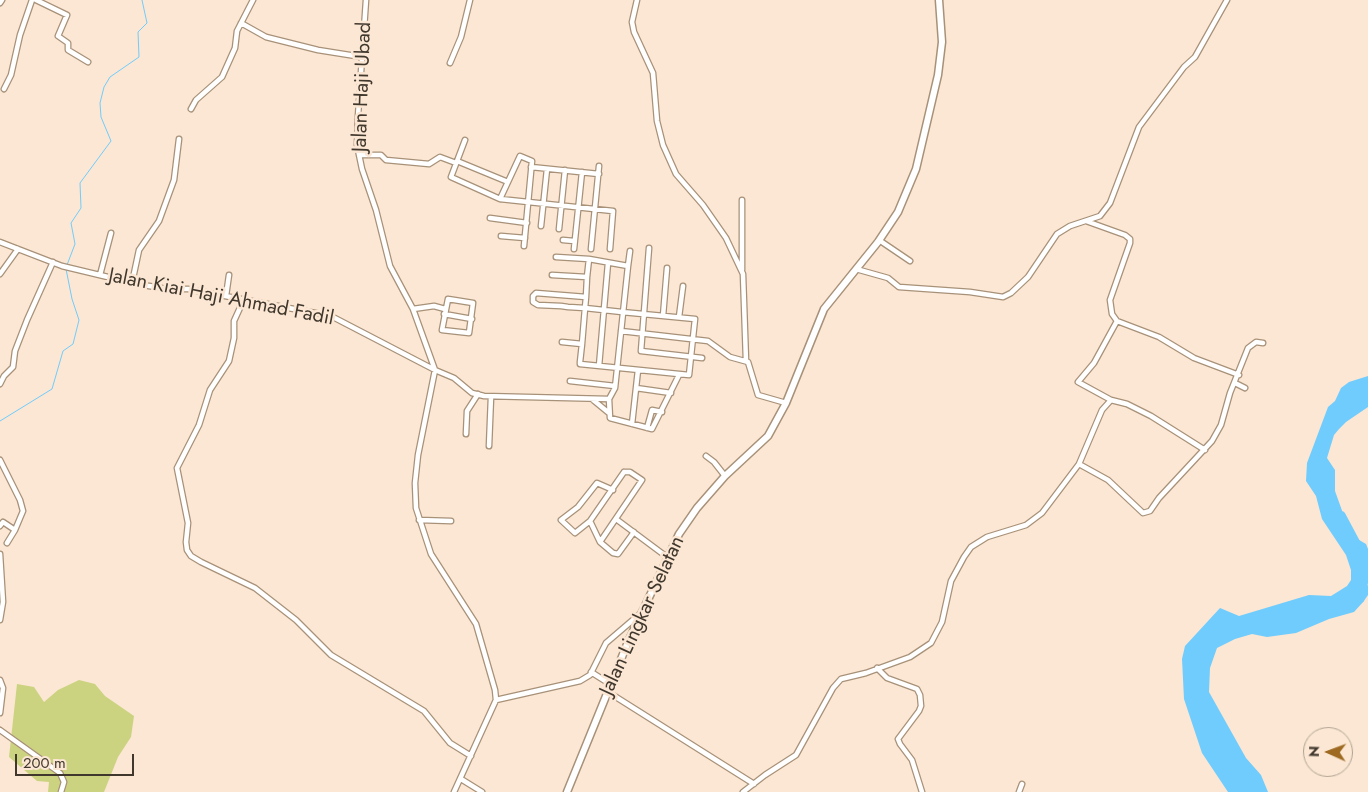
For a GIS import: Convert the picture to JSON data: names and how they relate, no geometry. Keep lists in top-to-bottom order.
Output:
{
  "streets": {
    "street": ["Jalan Haji Ubad", "Jalan Kiai Haji Ahmad Fadil", "Jalan Lingkar Selatan"]
  },
  "crossings": [
    ["Jalan Haji Ubad", "Jalan Kiai Haji Ahmad Fadil"]
  ],
  "scale_bar": "200 m",
  "north": "left"
}
